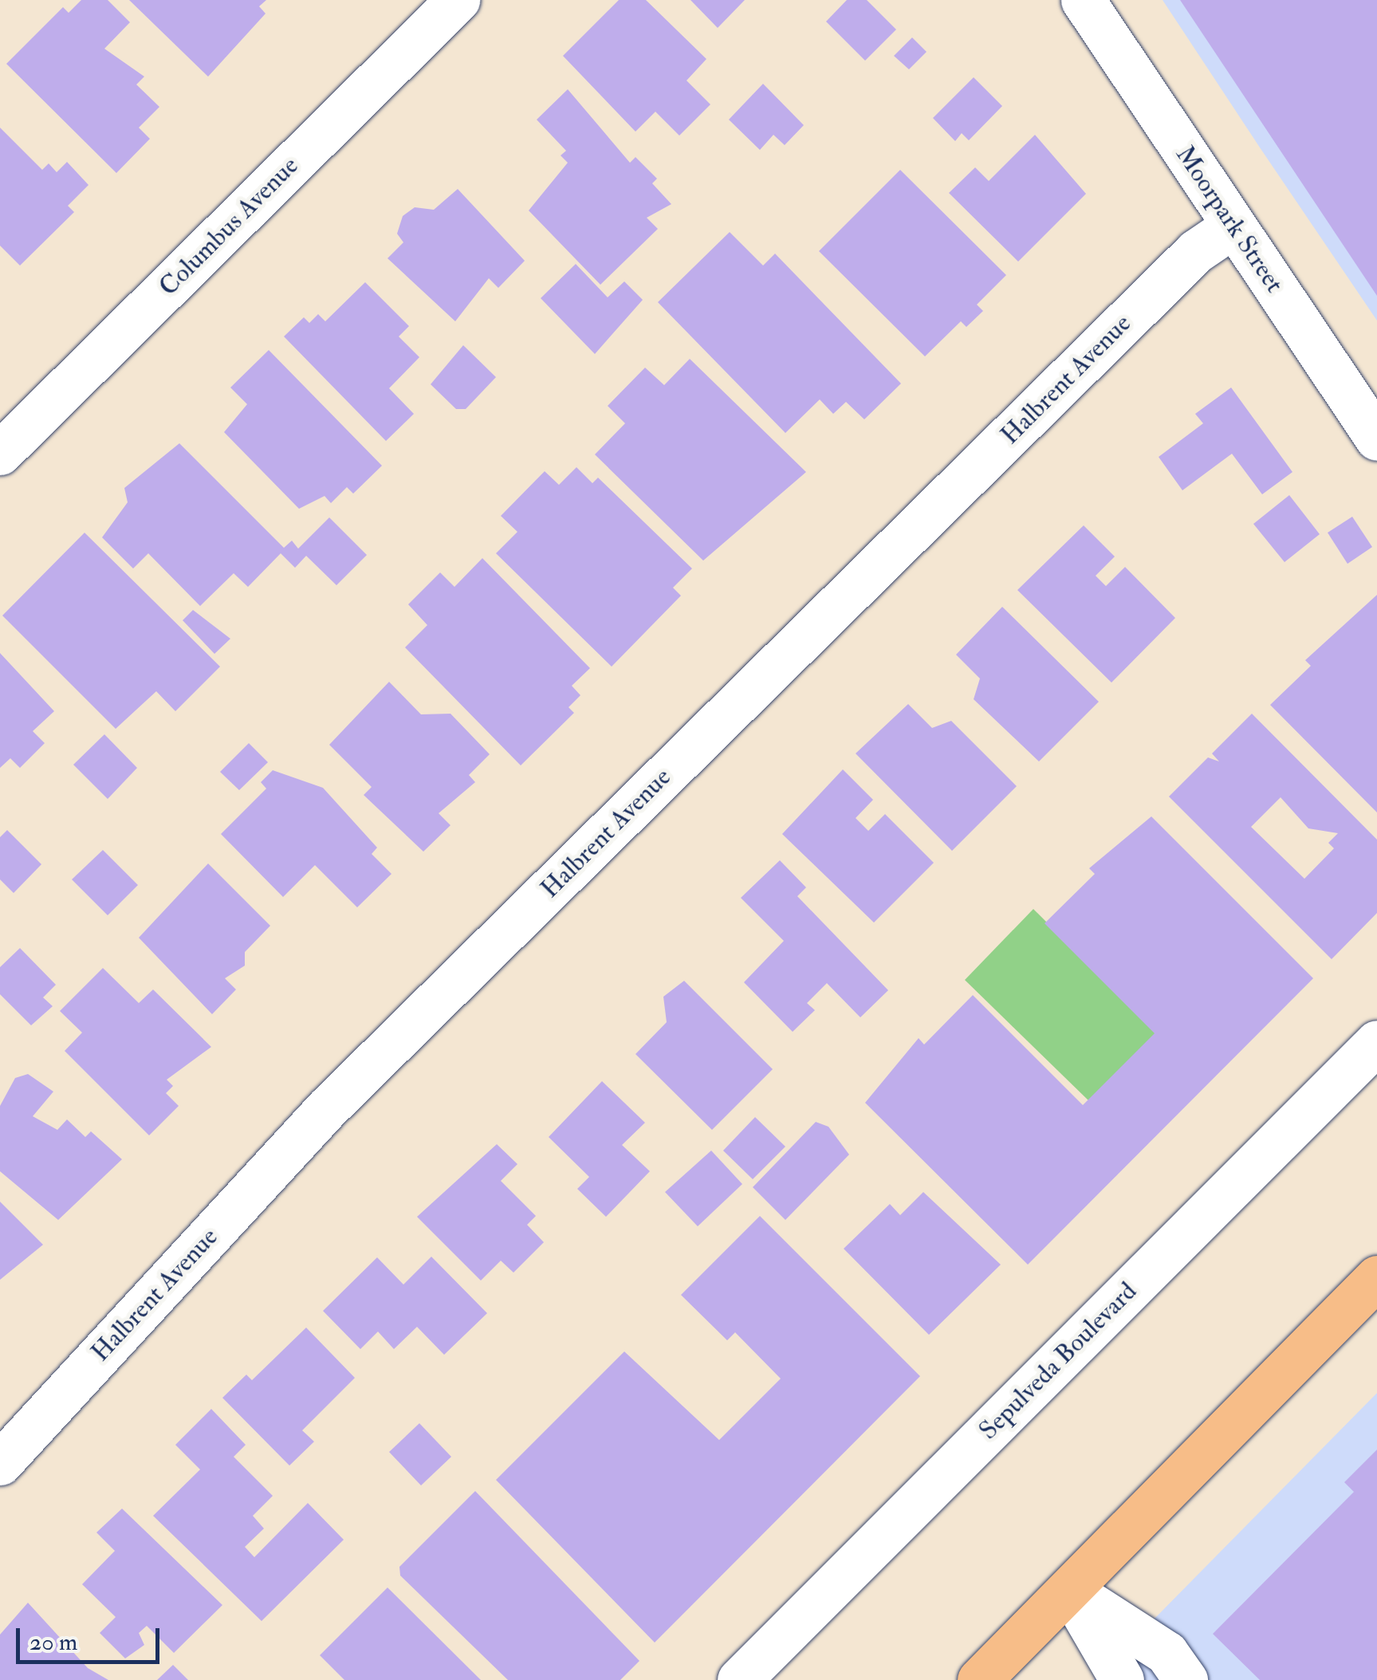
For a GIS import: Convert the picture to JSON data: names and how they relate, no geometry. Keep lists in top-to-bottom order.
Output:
{
  "streets": {
    "street": [
      "Moorpark Street",
      "Columbus Avenue",
      "Halbrent Avenue",
      "Sepulveda Boulevard"
    ]
  },
  "crossings": [
    ["Moorpark Street", "Halbrent Avenue"]
  ],
  "scale_bar": "20 m"
}
